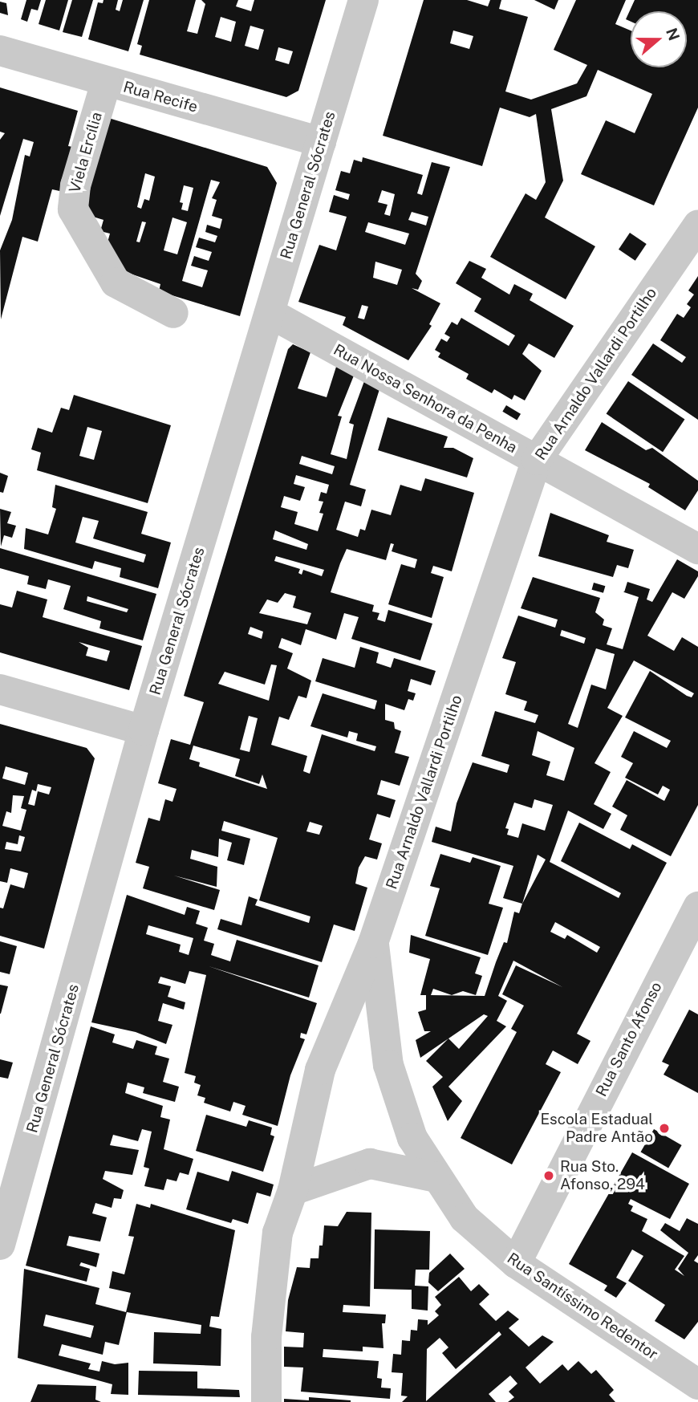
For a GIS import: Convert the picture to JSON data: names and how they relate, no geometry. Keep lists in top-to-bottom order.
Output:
{
  "streets": {
    "street": [
      "Rua Recife",
      "Viela Ercília",
      "Rua General Sócrates",
      "Rua Arnaldo Vallardi Portilho",
      "Rua Nossa Senhora da Penha",
      "Rua Santo Afonso",
      "Rua Santíssimo Redentor"
    ]
  },
  "crossings": [
    ["Rua Recife", "Viela Ercília"],
    ["Rua Recife", "Rua General Sócrates"],
    ["Rua General Sócrates", "Rua Nossa Senhora da Penha"],
    ["Rua Arnaldo Vallardi Portilho", "Rua Nossa Senhora da Penha"],
    ["Rua Arnaldo Vallardi Portilho", "Rua Santíssimo Redentor"],
    ["Rua Santo Afonso", "Rua Santíssimo Redentor"]
  ],
  "places": ["Escola Estadual Padre Antão", "Rua Sto. Afonso, 294"],
  "north": "right"
}
